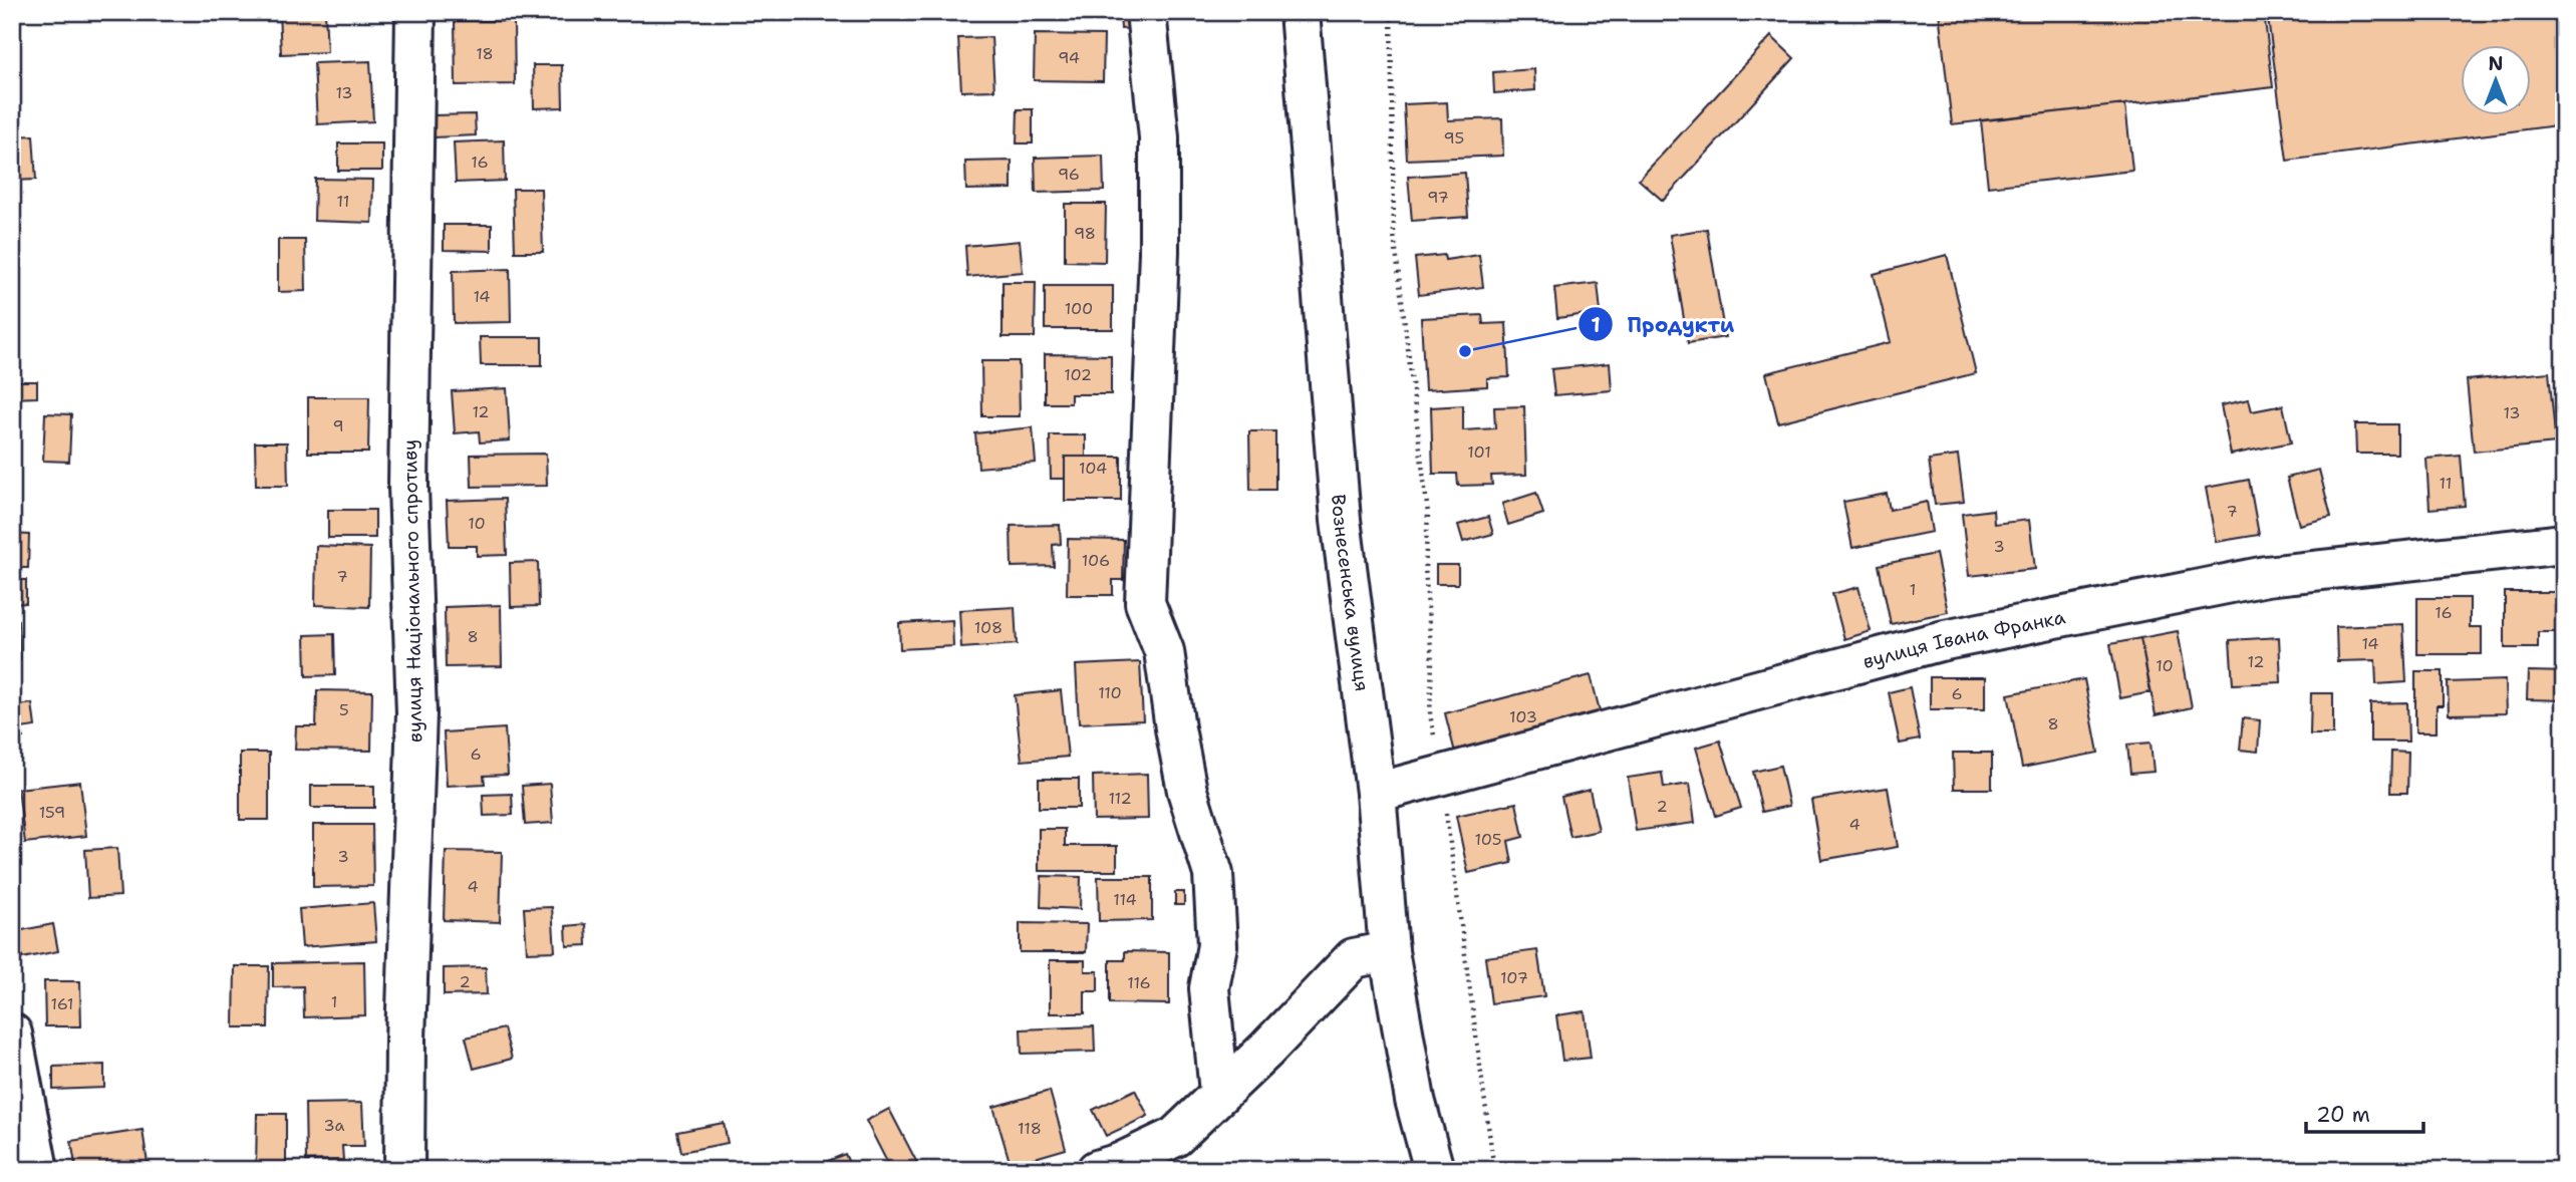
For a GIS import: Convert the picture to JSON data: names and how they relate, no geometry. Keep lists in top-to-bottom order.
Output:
{
  "streets": {
    "street": ["вулиця Національного спротиву", "Вознесенська вулиця", "вулиця Івана Франка"]
  },
  "crossings": [
    ["Вознесенська вулиця", "вулиця Івана Франка"]
  ],
  "places": ["Продукти"],
  "house_numbers": [
    "18",
    "94",
    "13",
    "95",
    "16",
    "96",
    "97",
    "11",
    "98",
    "14",
    "100",
    "102",
    "12",
    "13",
    "9",
    "101",
    "104",
    "11",
    "7",
    "10",
    "3",
    "106",
    "7",
    "1",
    "16",
    "108",
    "8",
    "14",
    "12",
    "10",
    "110",
    "6",
    "5",
    "103",
    "8",
    "6",
    "112",
    "2",
    "159",
    "4",
    "105",
    "3",
    "4",
    "114",
    "107",
    "2",
    "116",
    "1",
    "161",
    "3а",
    "118"
  ],
  "scale_bar": "20 m",
  "north": "top"
}
